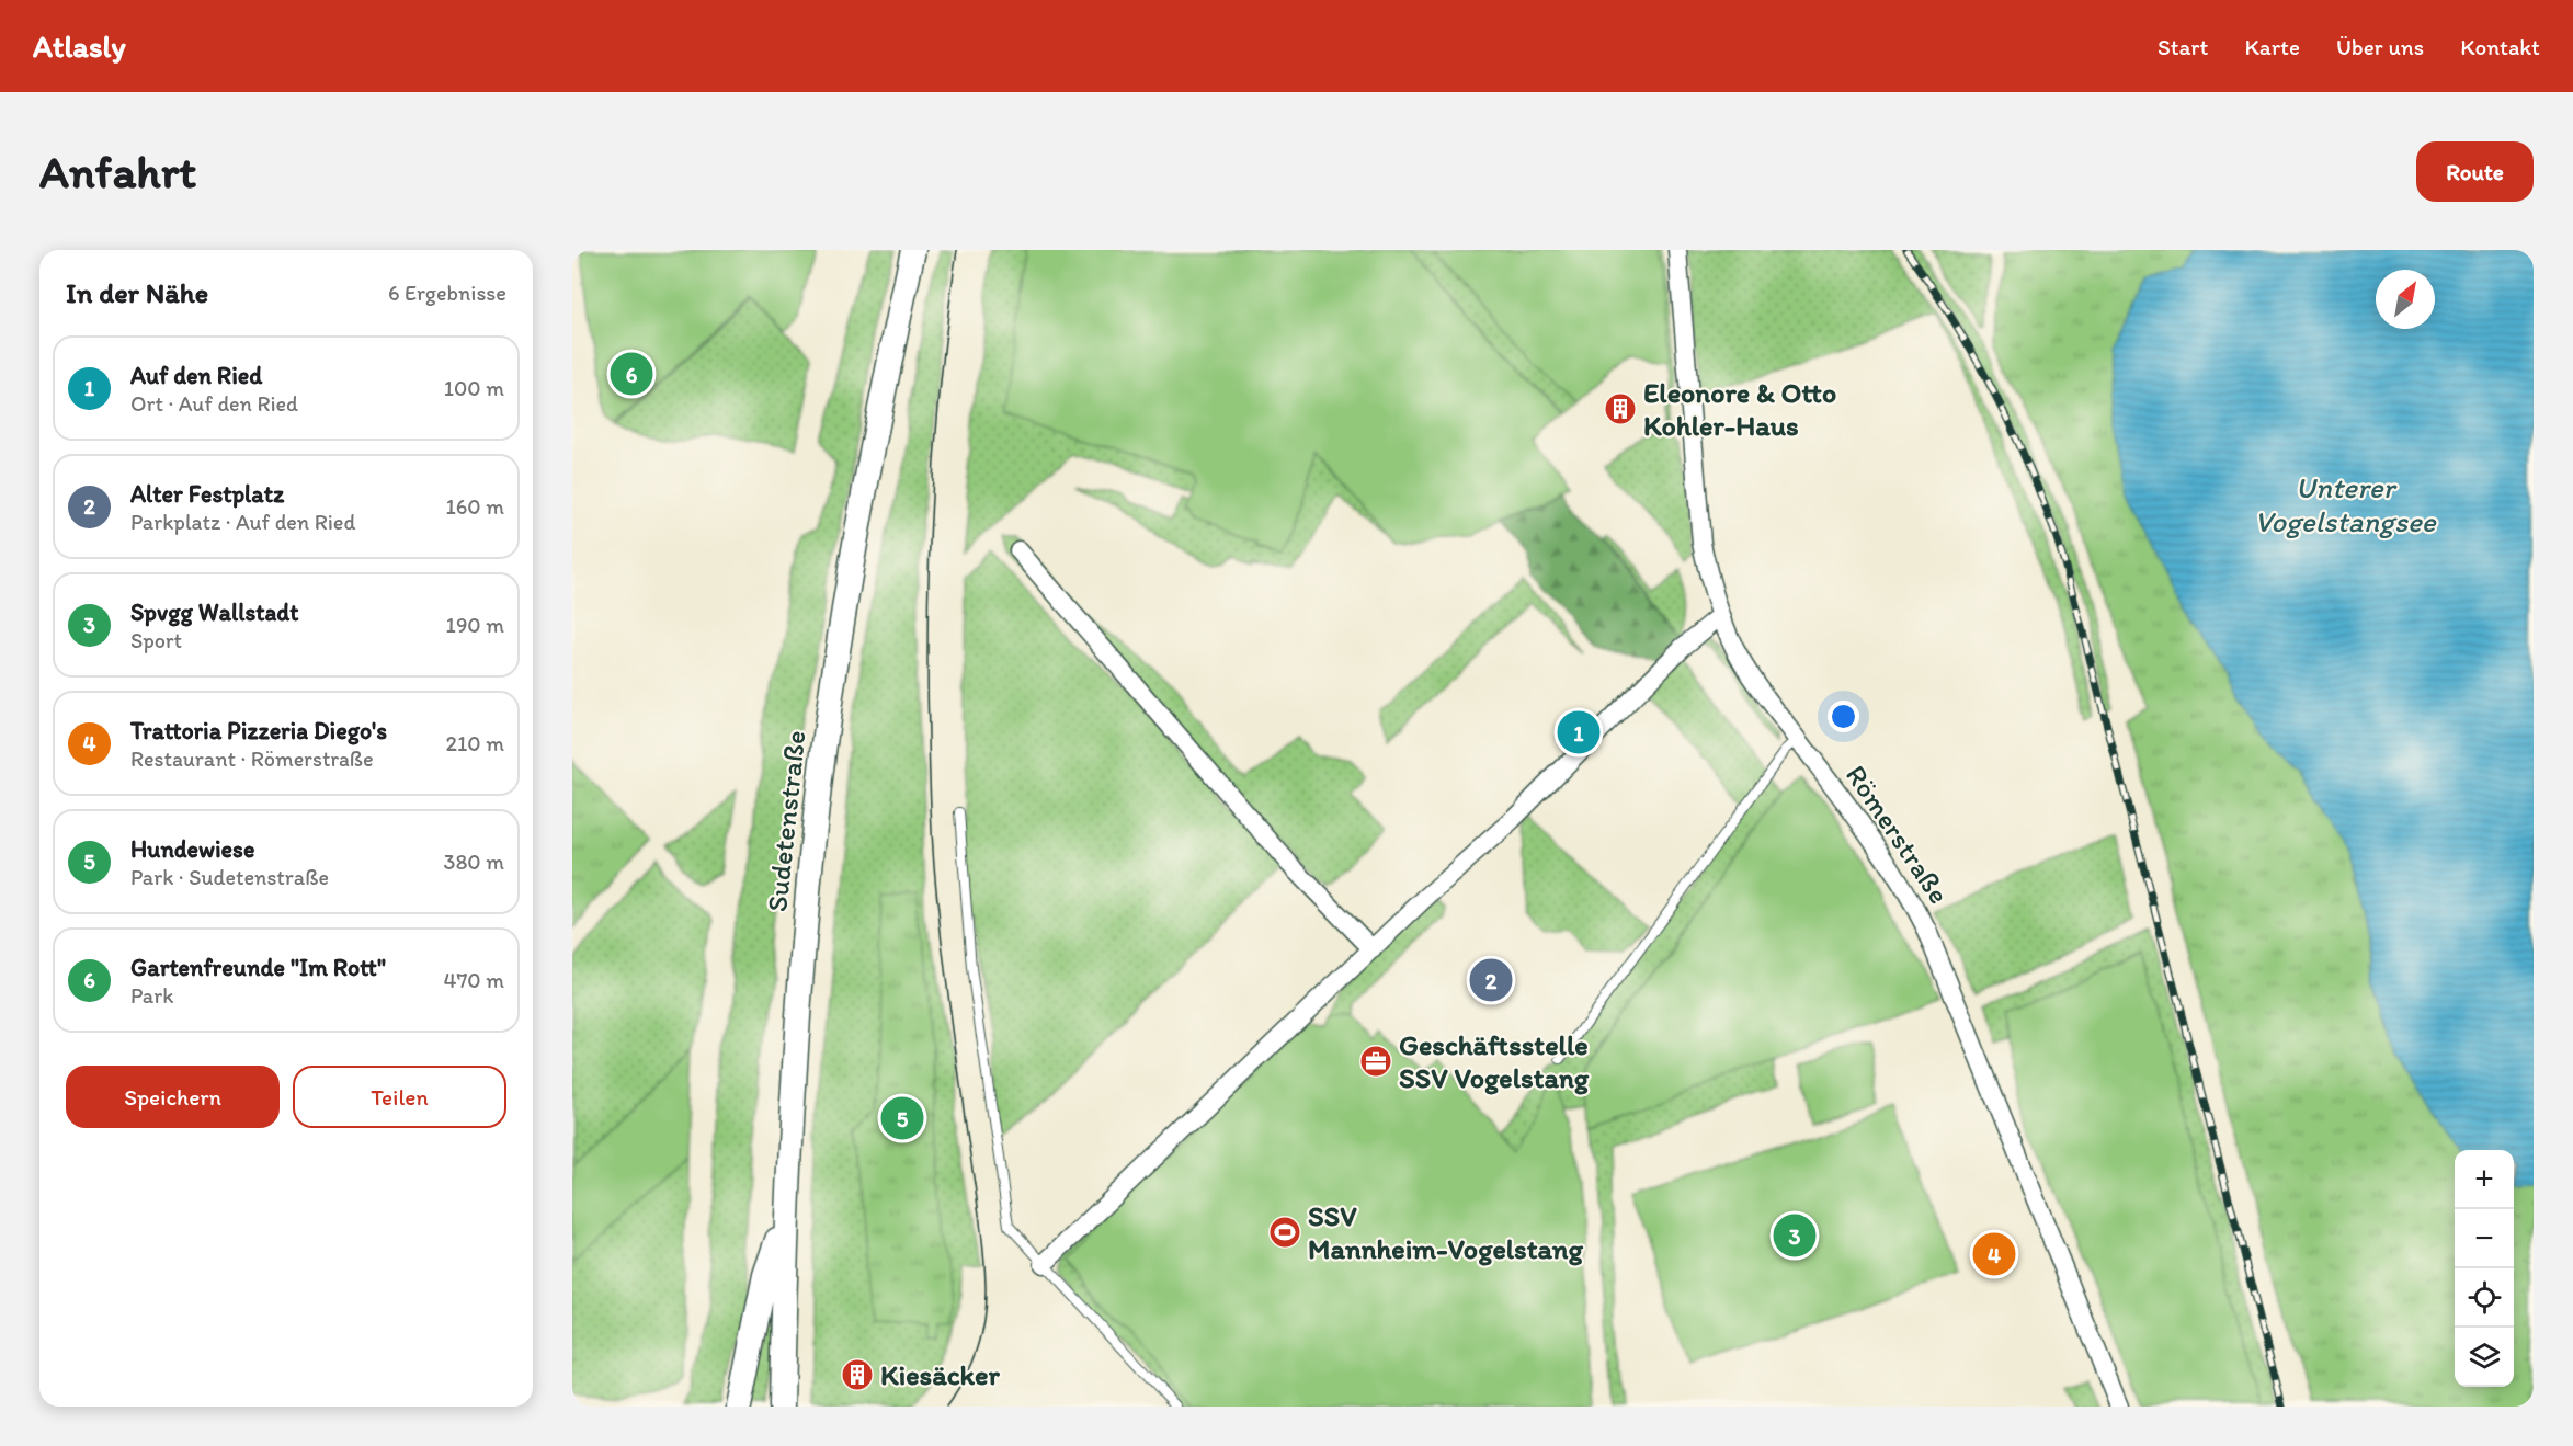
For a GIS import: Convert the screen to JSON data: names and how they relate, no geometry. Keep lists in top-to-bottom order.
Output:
{
  "streets": {
    "main road": ["Sudetenstraße"],
    "street": ["Römerstraße"]
  },
  "water": ["Unterer Vogelstangsee"],
  "places": {
    "building": ["Eleonore & Otto Kohler-Haus", "Kiesäcker"],
    "office": ["Geschäftsstelle SSV Vogelstang"],
    "sports": ["SSV Mannheim-Vogelstang"]
  },
  "north": "top right",
  "page": {
    "header": "Atlasly",
    "nav": [
      "Start",
      "Karte",
      "Über uns",
      "Kontakt"
    ],
    "buttons": [
      "Route",
      ["Speichern", "Teilen"]
    ],
    "title": "Anfahrt",
    "heading": ["In der Nähe", "6 Ergebnisse"],
    "list": [
      {
        "mark": "1",
        "name": "Auf den Ried",
        "note": "Ort · Auf den Ried",
        "value": "100 m"
      },
      {
        "mark": "2",
        "name": "Alter Festplatz",
        "note": "Parkplatz · Auf den Ried",
        "value": "160 m"
      },
      {
        "mark": "3",
        "name": "Spvgg Wallstadt",
        "note": "Sport",
        "value": "190 m"
      },
      {
        "mark": "4",
        "name": "Trattoria Pizzeria Diego's",
        "note": "Restaurant · Römerstraße",
        "value": "210 m"
      },
      {
        "mark": "5",
        "name": "Hundewiese",
        "note": "Park · Sudetenstraße",
        "value": "380 m"
      },
      {
        "mark": "6",
        "name": "Gartenfreunde \"Im Rott\"",
        "note": "Park",
        "value": "470 m"
      }
    ],
    "pins": [
      "6",
      "1",
      "2",
      "5",
      "3",
      "4"
    ],
    "map_buttons": ["+", "−"]
  }
}
